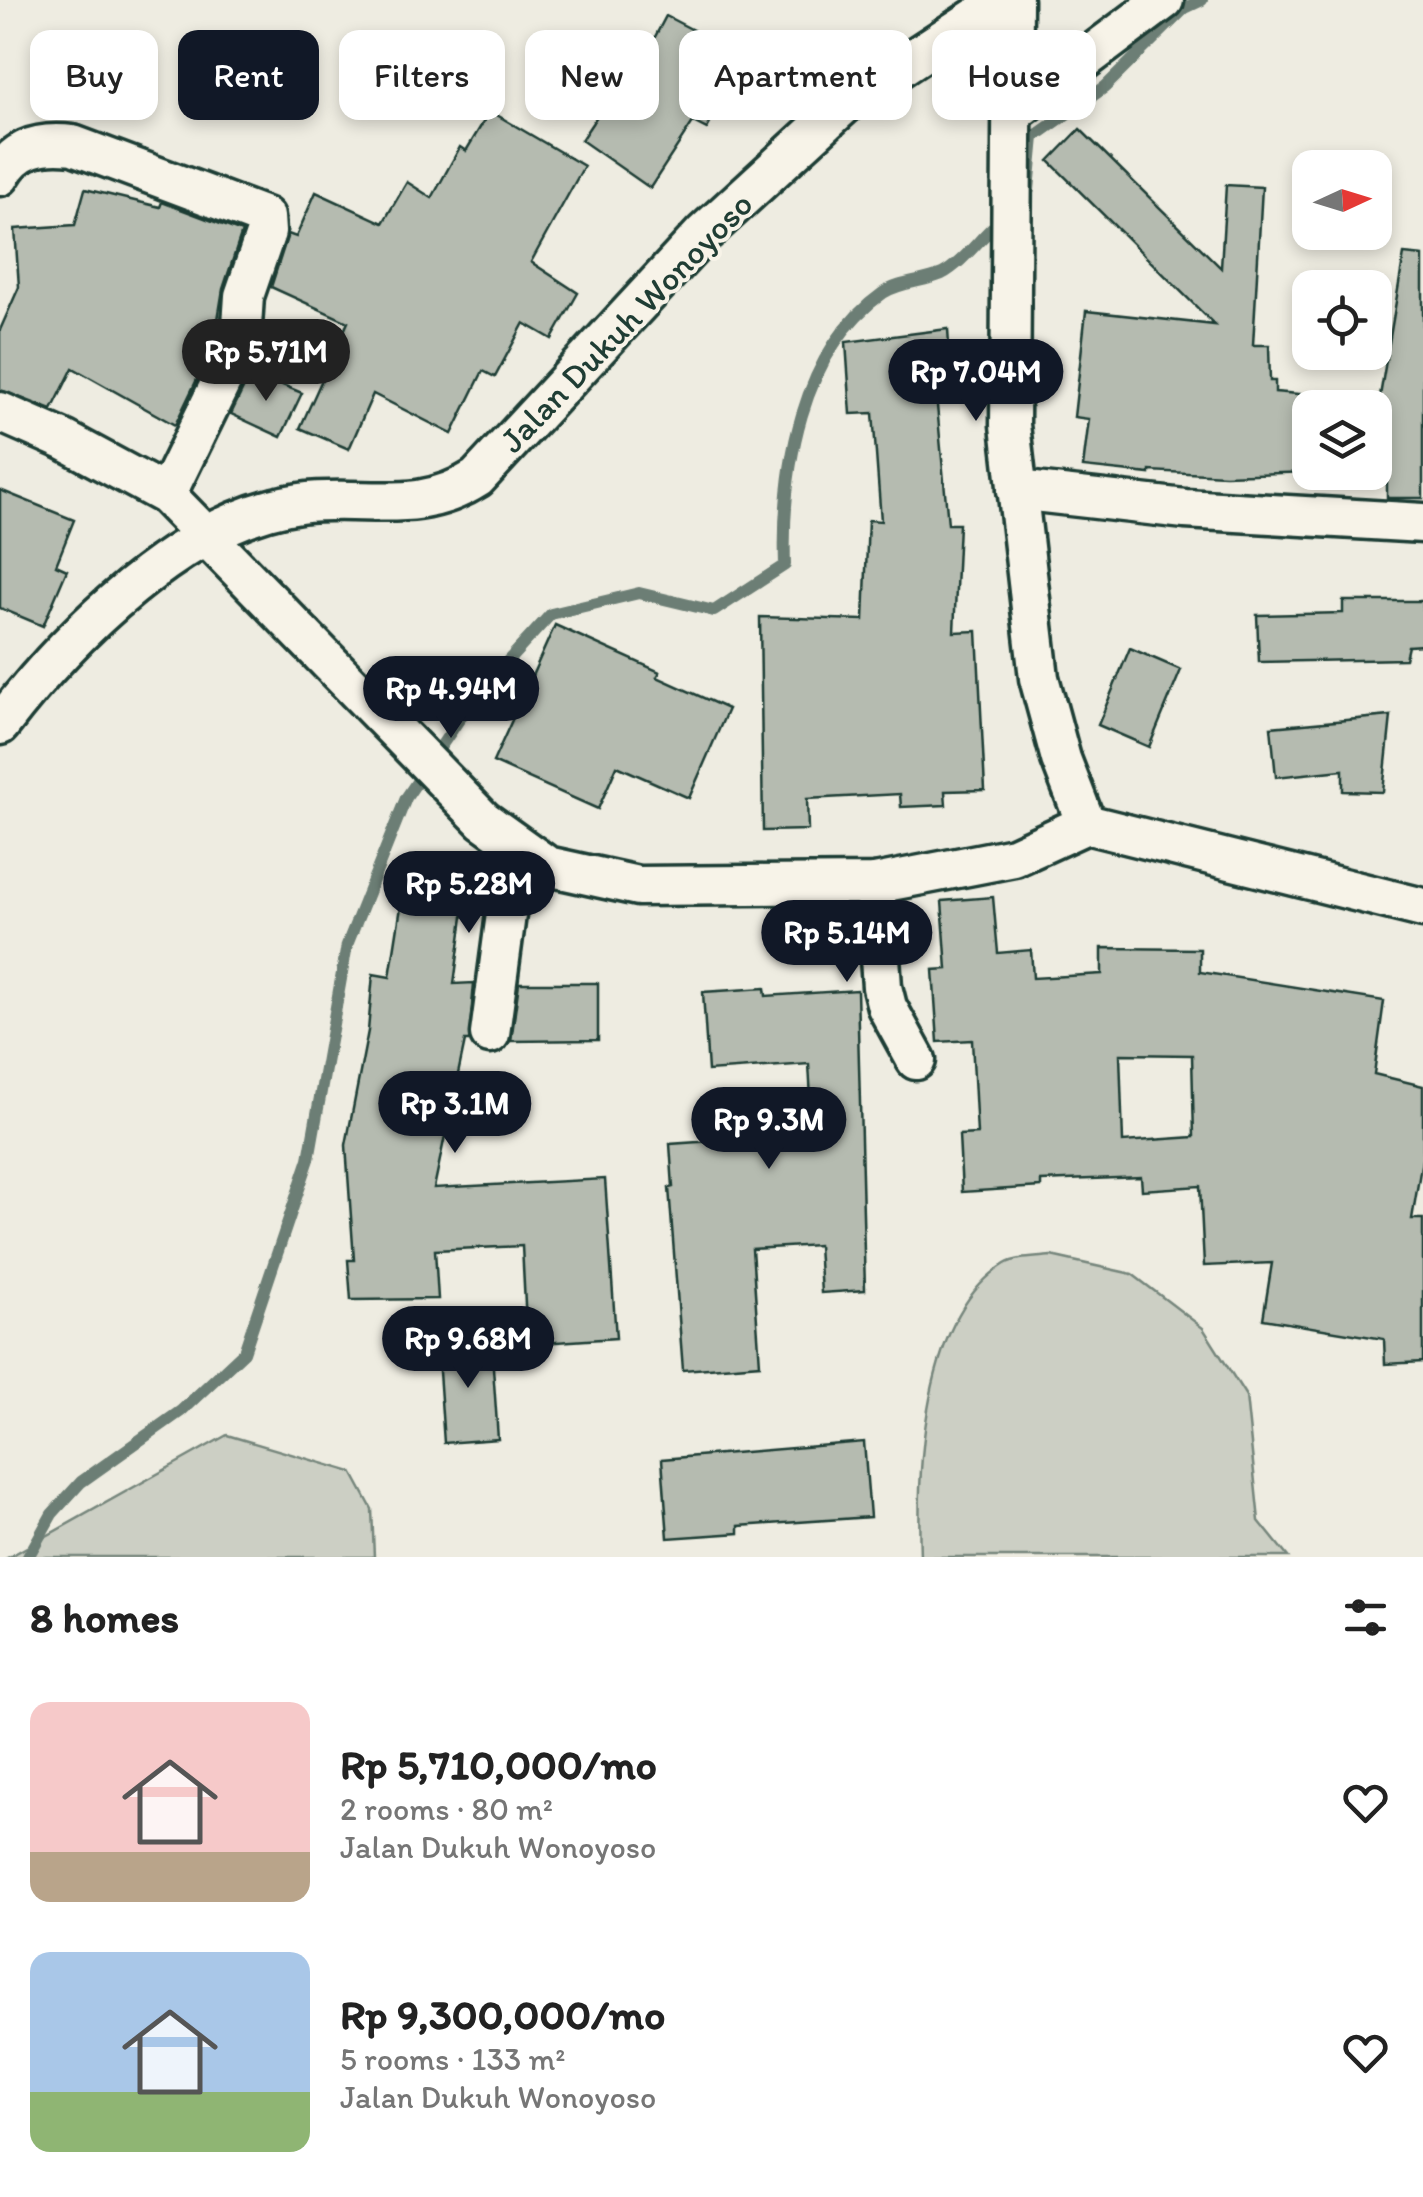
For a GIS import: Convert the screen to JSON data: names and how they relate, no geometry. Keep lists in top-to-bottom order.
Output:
{
  "streets": {
    "street": ["Jalan Dukuh Wonoyoso"]
  },
  "north": "right",
  "page": {
    "chip": [
      "Buy",
      "Rent",
      "Filters",
      "New",
      "Apartment",
      "House"
    ],
    "price": [
      "Rp 5.71M",
      "Rp 7.04M",
      "Rp 4.94M",
      "Rp 5.28M",
      "Rp 5.14M",
      "Rp 3.1M",
      "Rp 9.3M",
      "Rp 9.68M"
    ],
    "heading": "8 homes",
    "list": [
      {
        "name": "Rp 5,710,000/mo",
        "note": "2 rooms · 80 m² · Jalan Dukuh Wonoyoso"
      },
      {
        "name": "Rp 9,300,000/mo",
        "note": "5 rooms · 133 m² · Jalan Dukuh Wonoyoso"
      }
    ]
  }
}
